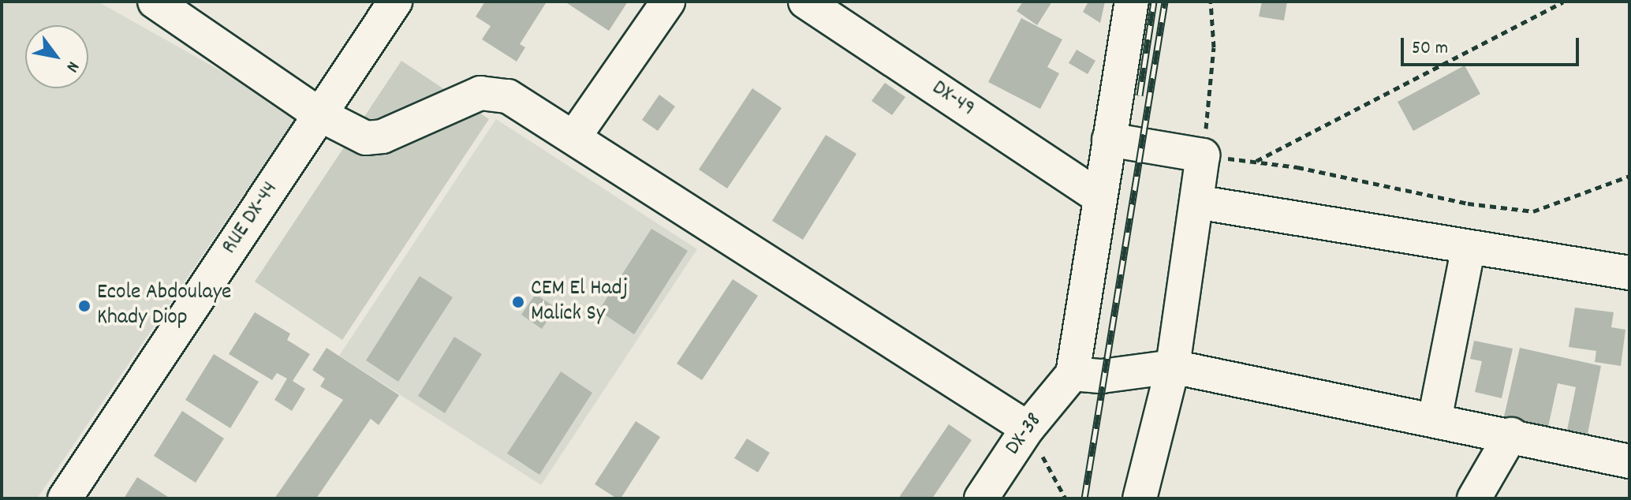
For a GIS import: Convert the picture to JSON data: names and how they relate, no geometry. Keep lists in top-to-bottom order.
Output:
{
  "streets": {
    "street": ["DX-49", "RUE DX-44", "DX-38"]
  },
  "places": ["CEM El Hadj Malick Sy", "Ecole Abdoulaye Khady Diop"],
  "scale_bar": "50 m",
  "north": "bottom right"
}
